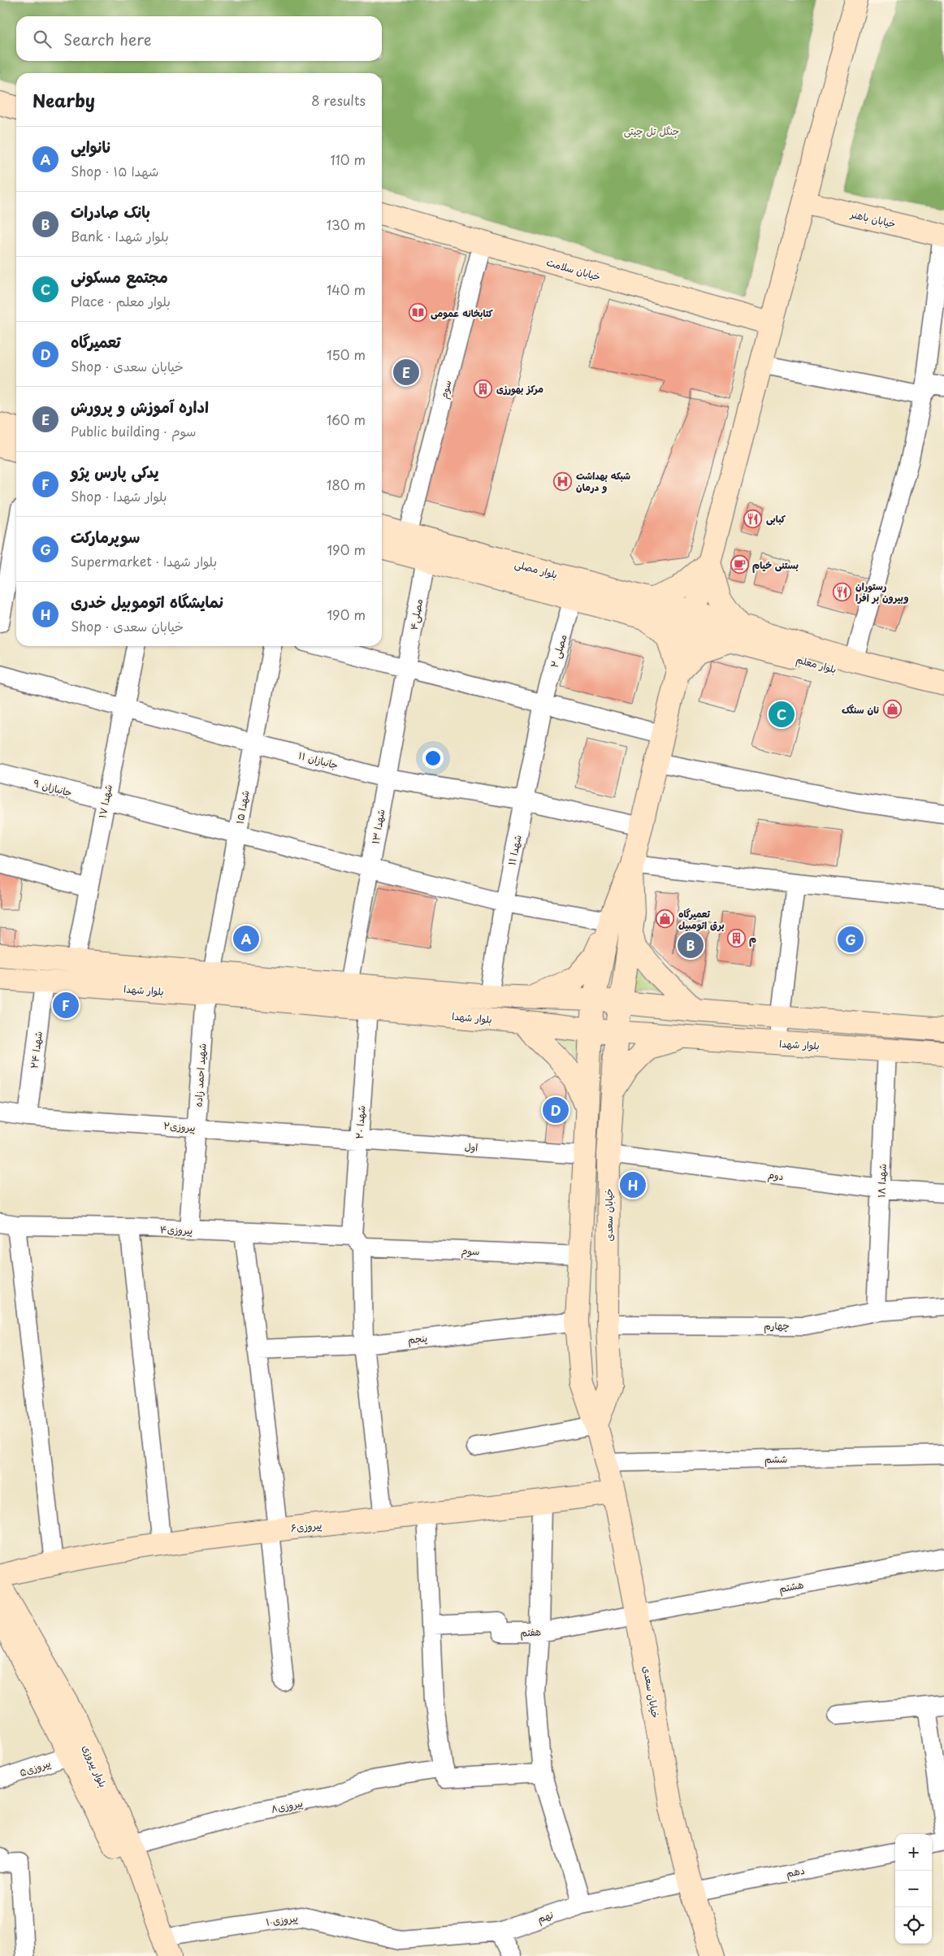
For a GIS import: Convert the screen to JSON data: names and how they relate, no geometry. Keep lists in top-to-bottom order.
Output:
{
  "streets": {
    "main road": [
      "خیابان باهنر",
      "خیابان سلامت",
      "بلوار مصلی",
      "بلوار معلم",
      "بلوار شهدا",
      "خیابان سعدی",
      "پیروزی۶",
      "بلوار پیروزی"
    ],
    "street": [
      "سوم",
      "مصلی۴",
      "مصلی ۲",
      "جانبازان ۱۱",
      "جانبازان ۹",
      "شهدا ۱۷",
      "شهدا ۱۵",
      "شهدا ۱۳",
      "شهدا ۱۱",
      "شهدا ۲۴",
      "شهید احمد زاده",
      "شهدا ۲۰",
      "پیروزی۲",
      "اول",
      "دوم",
      "شهدا ۱۸",
      "پیروزی۴",
      "چهارم",
      "پنجم",
      "ششم",
      "هشتم",
      "هفتم",
      "پیروزی۵",
      "پیروزی۸",
      "دهم",
      "نهم",
      "پیروزی۱۰"
    ]
  },
  "crossings": [
    ["خیابان سلامت", "سوم"],
    ["سوم", "بلوار مصلی"],
    ["سوم", "شهدا ۲۰"],
    ["سوم", "خیابان سعدی"],
    ["سوم", "پیروزی۴"],
    ["بلوار مصلی", "مصلی۴"],
    ["بلوار مصلی", "مصلی ۲"],
    ["بلوار مصلی", "بلوار معلم"],
    ["مصلی۴", "شهدا ۱۳"],
    ["مصلی ۲", "شهدا ۱۱"],
    ["جانبازان ۱۱", "شهدا ۱۷"],
    ["جانبازان ۱۱", "شهدا ۱۵"],
    ["جانبازان ۱۱", "شهدا ۱۳"],
    ["جانبازان ۱۱", "شهدا ۱۱"],
    ["جانبازان ۹", "شهدا ۱۷"],
    ["جانبازان ۹", "شهدا ۱۵"],
    ["جانبازان ۹", "شهدا ۱۳"],
    ["جانبازان ۹", "شهدا ۱۱"],
    ["جانبازان ۹", "خیابان سعدی"],
    ["بلوار شهدا", "شهدا ۲۴"],
    ["بلوار شهدا", "شهید احمد زاده"],
    ["بلوار شهدا", "شهدا ۲۰"],
    ["بلوار شهدا", "شهدا ۱۸"],
    ["بلوار شهدا", "خیابان سعدی"],
    ["شهدا ۲۴", "پیروزی۲"],
    ["شهید احمد زاده", "پیروزی۲"],
    ["شهید احمد زاده", "پیروزی۴"],
    ["شهدا ۲۰", "پیروزی۲"],
    ["شهدا ۲۰", "اول"],
    ["شهدا ۲۰", "پیروزی۴"],
    ["شهدا ۲۰", "پنجم"],
    ["شهدا ۲۰", "پیروزی۶"],
    ["پیروزی۲", "اول"],
    ["اول", "خیابان سعدی"],
    ["دوم", "شهدا ۱۸"],
    ["دوم", "خیابان سعدی"],
    ["شهدا ۱۸", "چهارم"],
    ["خیابان سعدی", "چهارم"],
    ["خیابان سعدی", "پنجم"],
    ["خیابان سعدی", "ششم"],
    ["خیابان سعدی", "پیروزی۶"],
    ["خیابان سعدی", "هشتم"],
    ["خیابان سعدی", "هفتم"],
    ["خیابان سعدی", "دهم"],
    ["خیابان سعدی", "نهم"],
    ["هشتم", "هفتم"],
    ["بلوار پیروزی", "پیروزی۵"],
    ["بلوار پیروزی", "پیروزی۸"],
    ["بلوار پیروزی", "پیروزی۱۰"],
    ["دهم", "نهم"],
    ["نهم", "پیروزی۱۰"]
  ],
  "parks": ["جنگل تل چیتی"],
  "places": {
    "library": ["کتابخانه عمومی"],
    "building": ["مرکز بهورزی", "م"],
    "hospital": ["شبکه بهداشت و درمان"],
    "restaurant": ["کبابی", "رستوران وبیرون بر افرا"],
    "cafe": ["بستنی خیام"],
    "shop": ["نان سنگک", "تعمیرگاه برق اتومبیل"]
  },
  "page": {
    "search": "Search here",
    "heading": ["Nearby", "8 results"],
    "list": [
      {
        "mark": "A",
        "name": "نانوایی",
        "note": "Shop · شهدا ۱۵",
        "value": "110 m"
      },
      {
        "mark": "B",
        "name": "بانک صادرات",
        "note": "Bank · بلوار شهدا",
        "value": "130 m"
      },
      {
        "mark": "C",
        "name": "مجتمع مسکونی",
        "note": "Place · بلوار معلم",
        "value": "140 m"
      },
      {
        "mark": "D",
        "name": "تعمیرگاه",
        "note": "Shop · خیابان سعدی",
        "value": "150 m"
      },
      {
        "mark": "E",
        "name": "اداره آموزش و پرورش",
        "note": "Public building · سوم",
        "value": "160 m"
      },
      {
        "mark": "F",
        "name": "یدکی پارس پژو",
        "note": "Shop · بلوار شهدا",
        "value": "180 m"
      },
      {
        "mark": "G",
        "name": "سوپرمارکت",
        "note": "Supermarket · بلوار شهدا",
        "value": "190 m"
      },
      {
        "mark": "H",
        "name": "نمایشگاه اتوموبیل خدری",
        "note": "Shop · خیابان سعدی",
        "value": "190 m"
      }
    ],
    "pins": [
      "E",
      "C",
      "A",
      "G",
      "B",
      "F",
      "D",
      "H"
    ],
    "map_buttons": ["+", "−"]
  }
}
